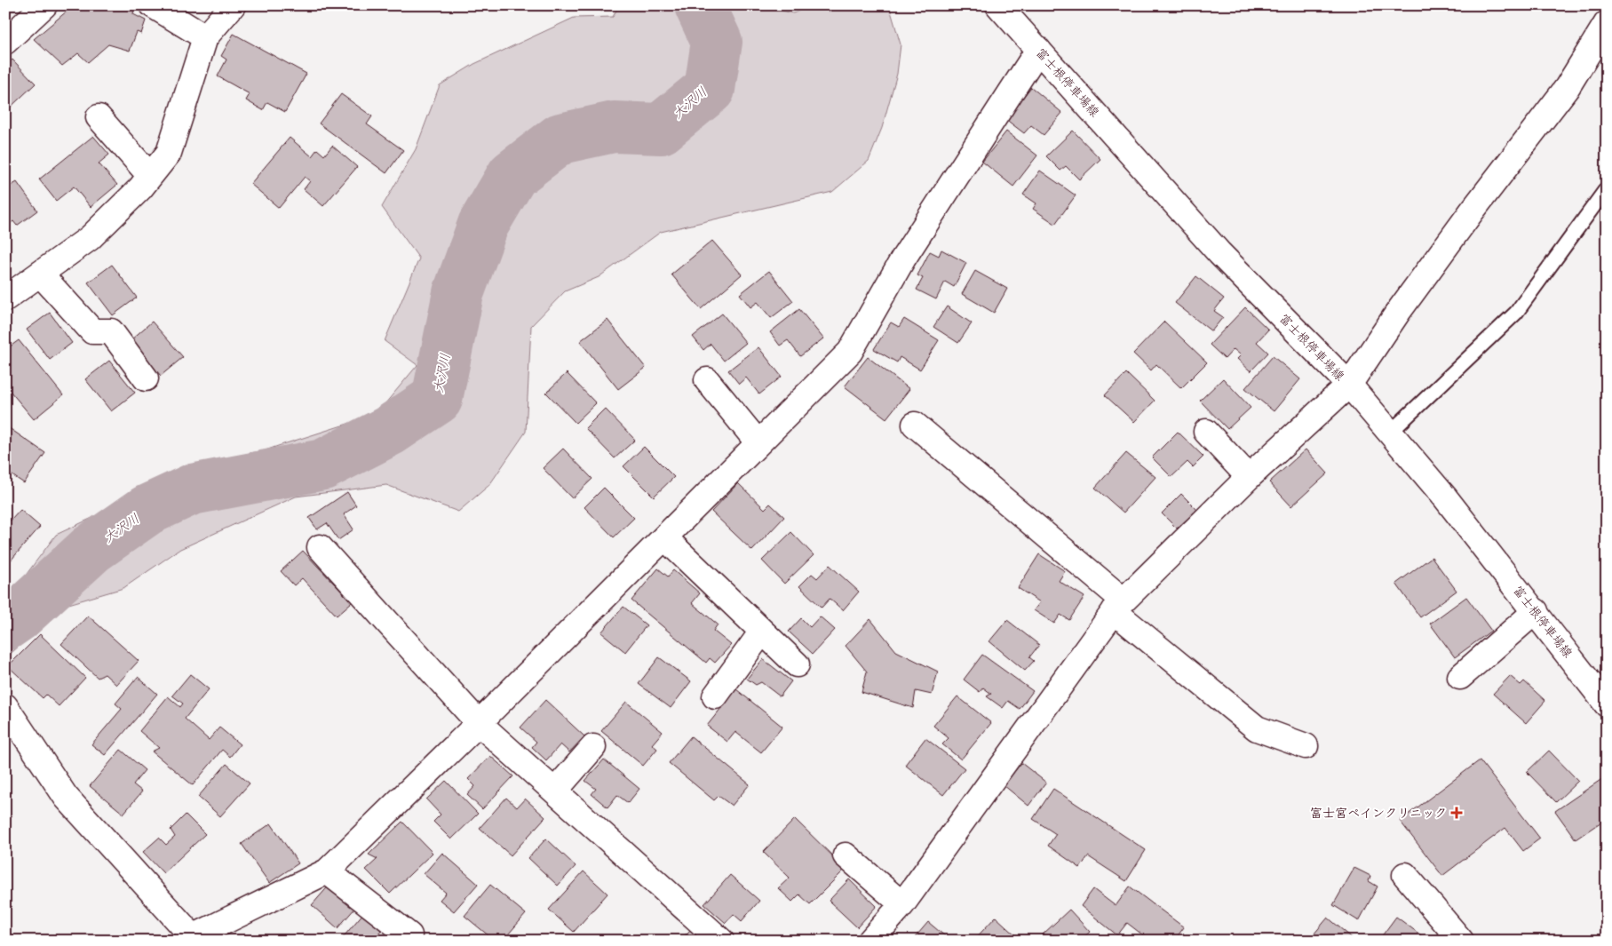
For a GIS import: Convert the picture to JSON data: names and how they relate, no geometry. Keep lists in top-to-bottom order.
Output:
{
  "streets": {
    "street": ["富士根停車場線"]
  },
  "water": ["大沢川"],
  "places": {
    "health": ["富士宮ペインクリニック"]
  }
}
